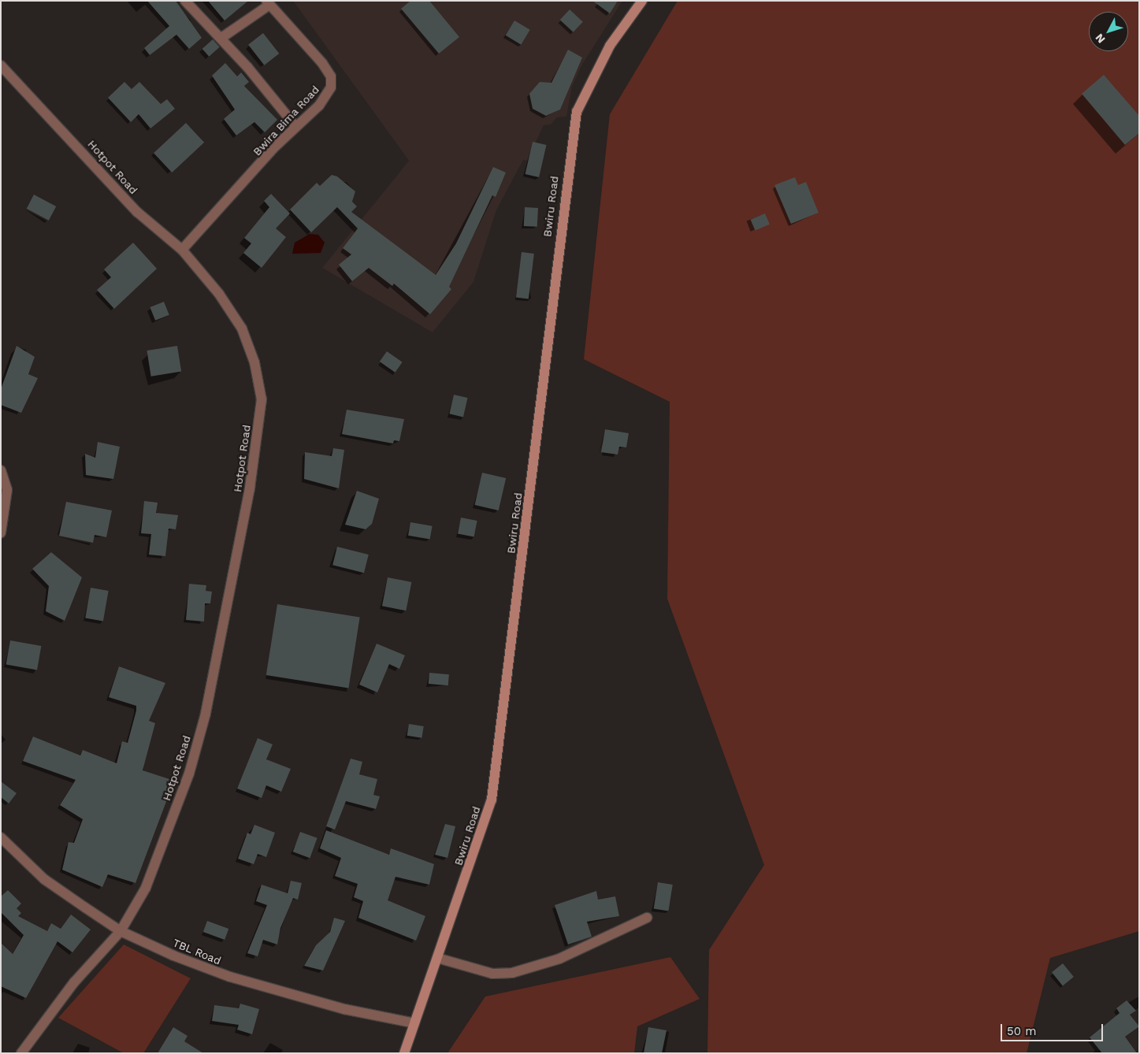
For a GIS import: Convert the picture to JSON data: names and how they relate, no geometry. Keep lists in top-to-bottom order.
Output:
{
  "streets": {
    "main road": ["Bwiru Road"],
    "street": ["Bwira Bima Road", "Hotpot Road", "TBL Road"]
  },
  "crossings": [
    ["Bwira Bima Road", "Hotpot Road"],
    ["Hotpot Road", "TBL Road"],
    ["Bwiru Road", "TBL Road"]
  ],
  "scale_bar": "50 m",
  "north": "bottom left"
}
